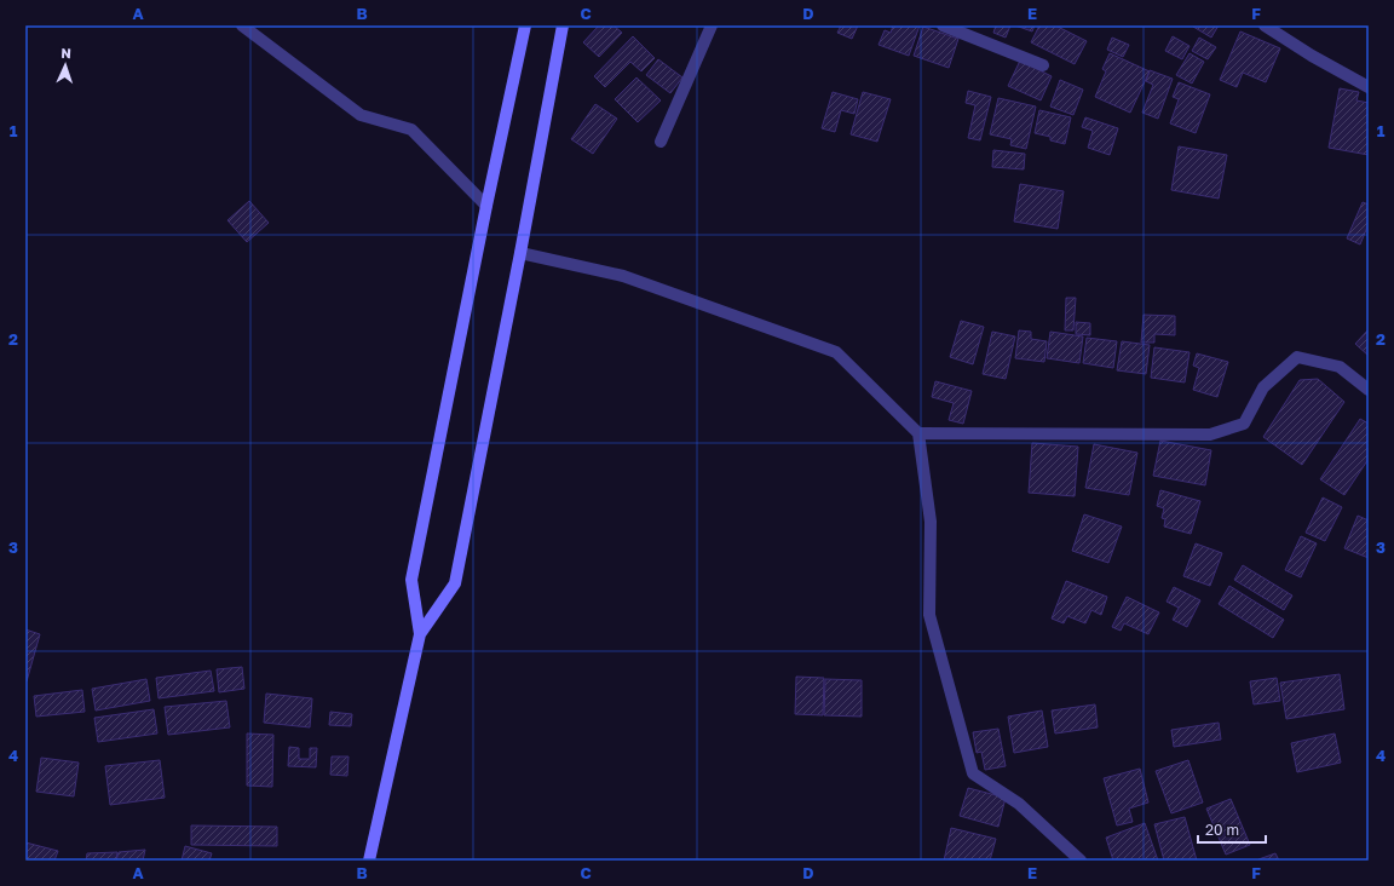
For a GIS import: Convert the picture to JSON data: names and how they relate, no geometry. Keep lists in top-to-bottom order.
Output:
{
  "scale_bar": "20 m",
  "north": "top",
  "grid": {
    "columns": [
      "A",
      "B",
      "C",
      "D",
      "E",
      "F"
    ],
    "rows": [
      "1",
      "2",
      "3",
      "4"
    ]
  }
}
